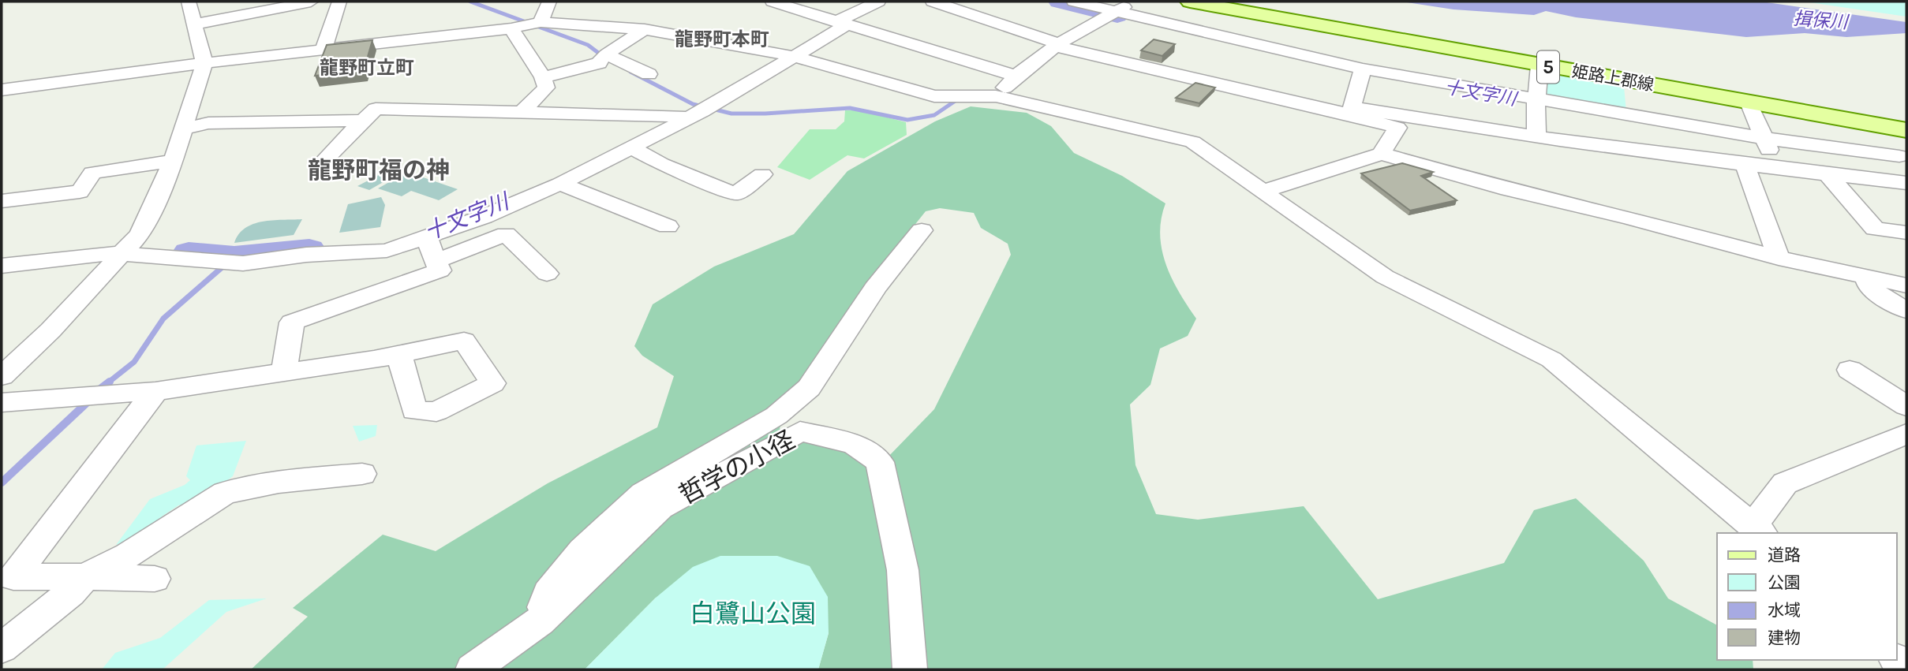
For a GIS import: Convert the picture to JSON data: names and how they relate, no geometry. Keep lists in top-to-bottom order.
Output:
{
  "streets": {
    "main road": ["5", "姫路上郡線"],
    "street": ["哲学の小径"]
  },
  "districts": ["龍野町本町", "龍野町立町", "龍野町福の神"],
  "water": ["揖保川", "十文字川"],
  "parks": ["白鷺山公園"],
  "legend": [
    "道路",
    "公園",
    "水域",
    "建物"
  ]
}
